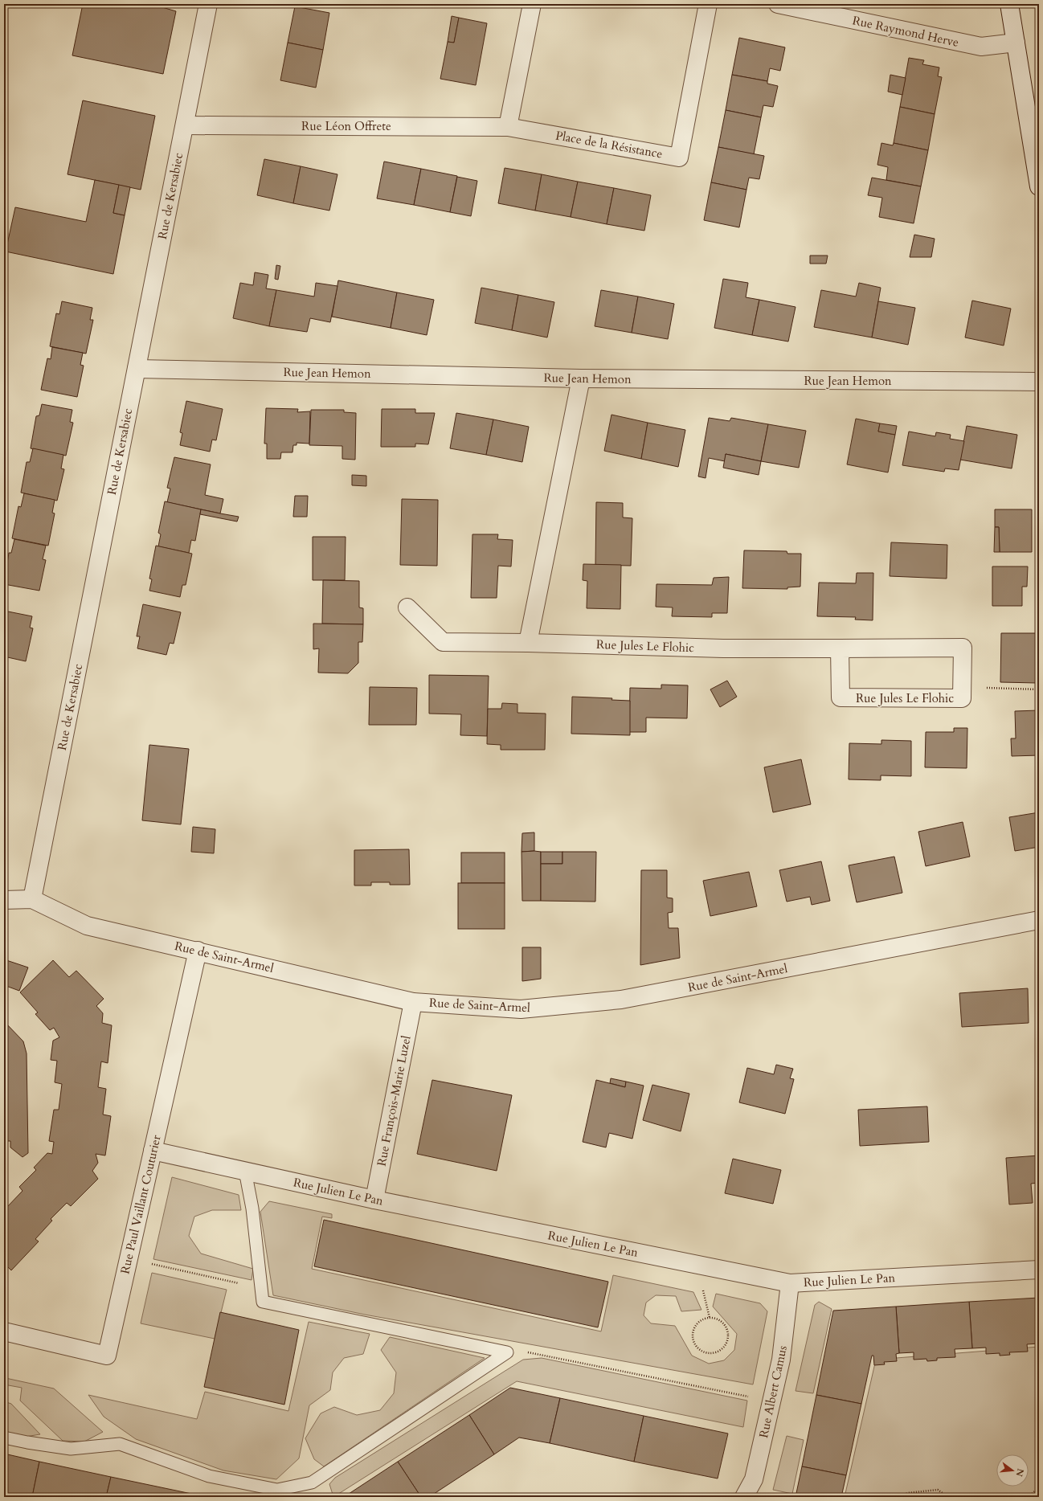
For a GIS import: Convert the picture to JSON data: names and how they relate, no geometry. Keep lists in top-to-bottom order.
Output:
{
  "streets": {
    "street": [
      "Rue Raymond Herve",
      "Rue Léon Offrete",
      "Place de la Résistance",
      "Rue de Kersabiec",
      "Rue Jean Hemon",
      "Rue Jules Le Flohic",
      "Rue de Saint-Armel",
      "Rue François-Marie Luzel",
      "Rue Julien Le Pan",
      "Rue Paul Vaillant Couturier",
      "Rue Albert Camus"
    ]
  },
  "crossings": [
    ["Rue Léon Offrete", "Place de la Résistance"],
    ["Rue Léon Offrete", "Rue de Kersabiec"],
    ["Rue de Kersabiec", "Rue Jean Hemon"],
    ["Rue de Kersabiec", "Rue de Saint-Armel"],
    ["Rue de Saint-Armel", "Rue François-Marie Luzel"],
    ["Rue de Saint-Armel", "Rue Paul Vaillant Couturier"],
    ["Rue François-Marie Luzel", "Rue Julien Le Pan"],
    ["Rue Julien Le Pan", "Rue Paul Vaillant Couturier"],
    ["Rue Julien Le Pan", "Rue Albert Camus"]
  ],
  "north": "right"
}
